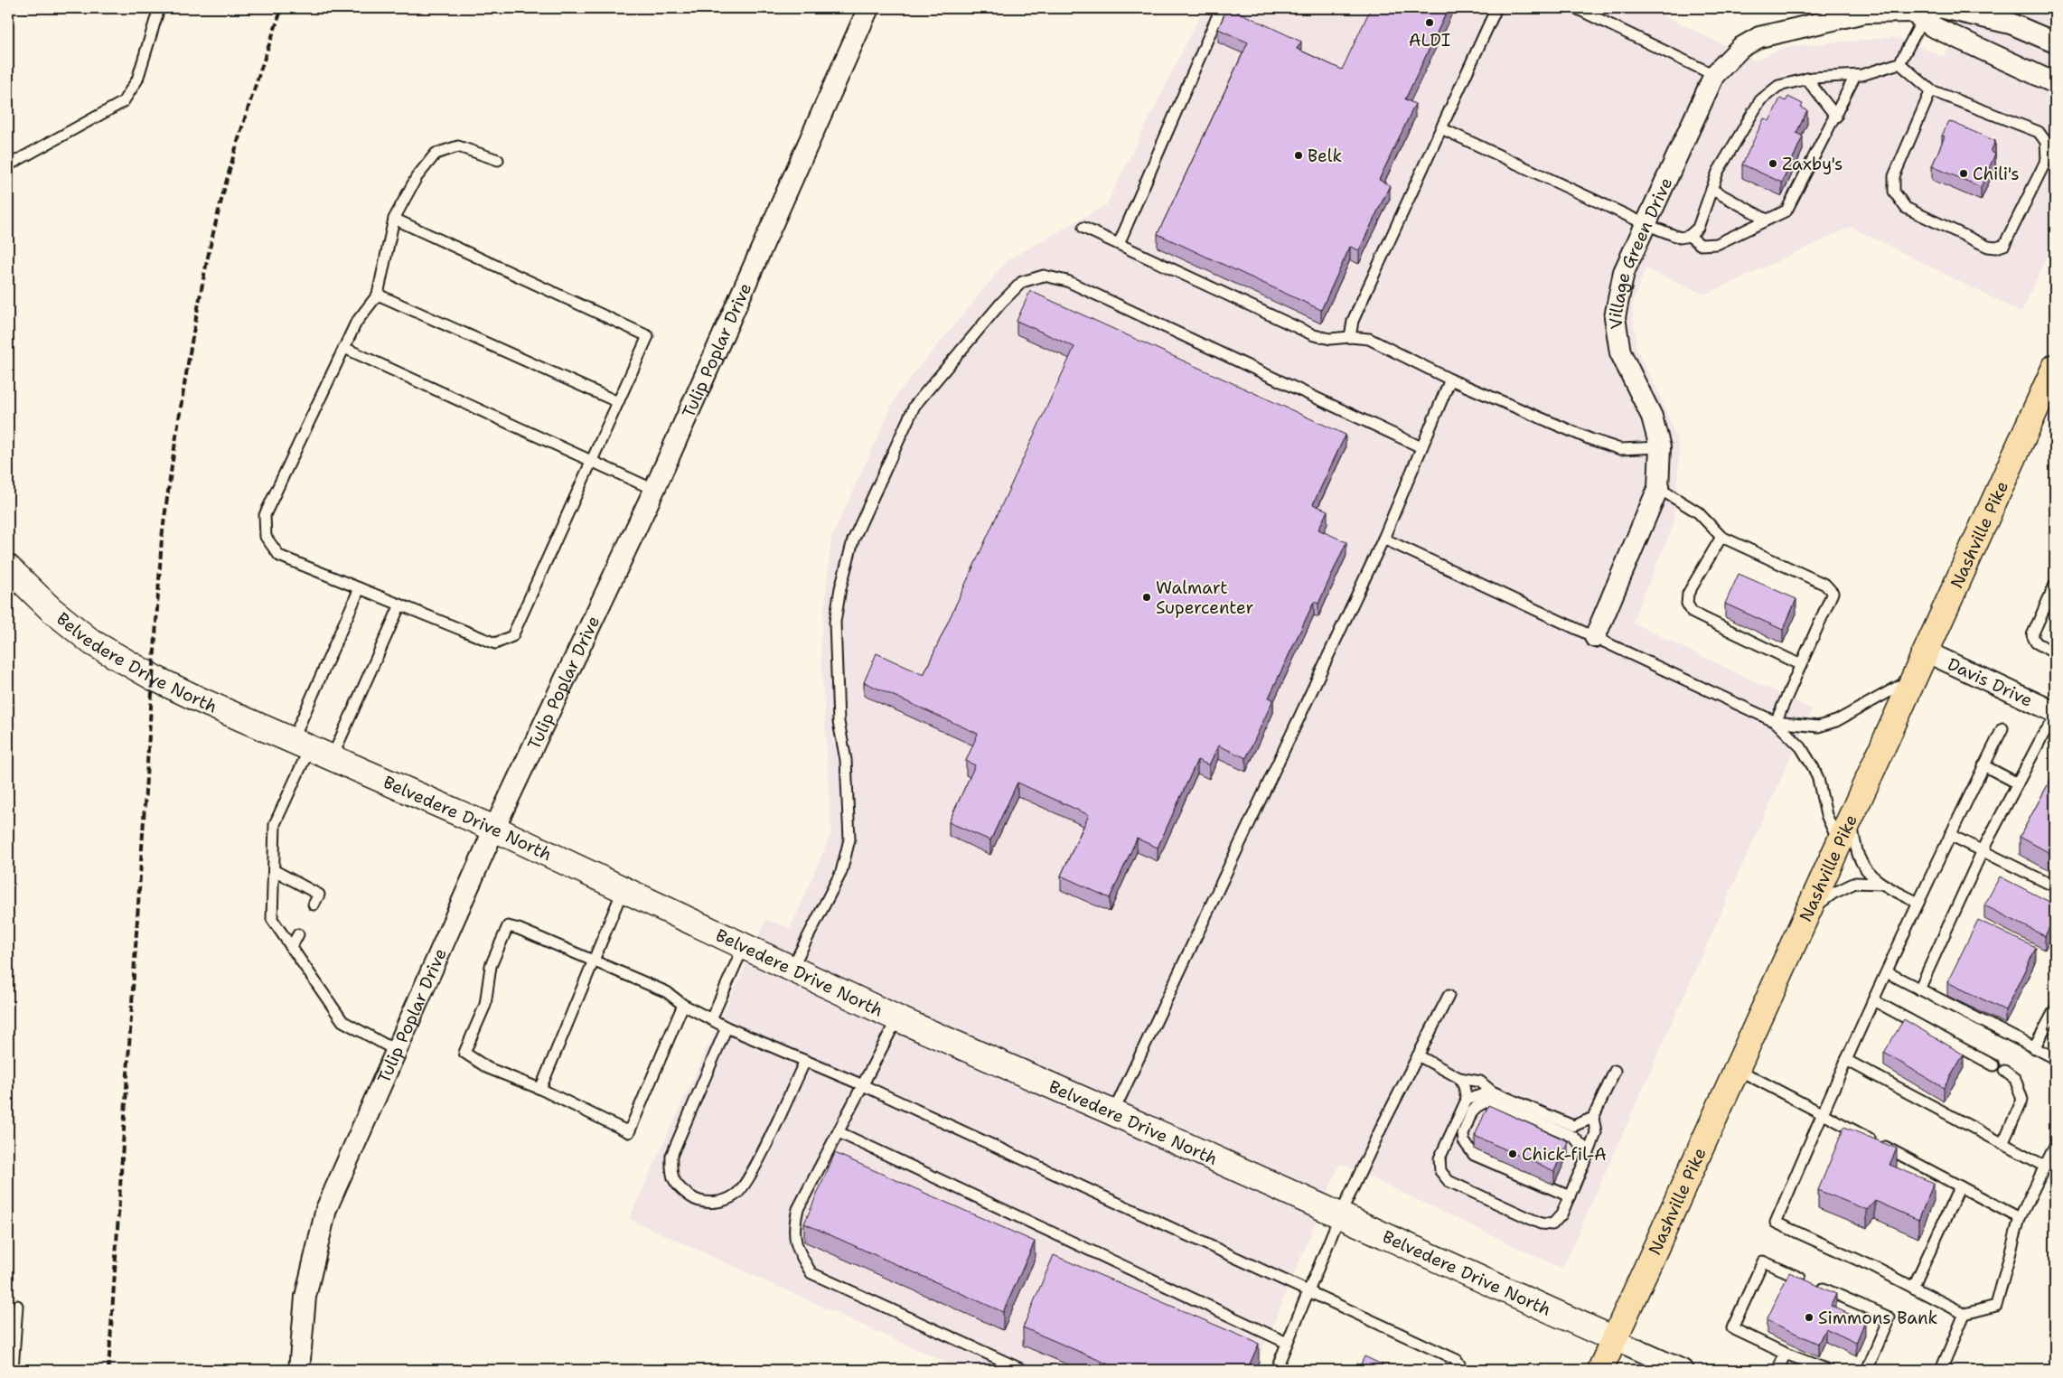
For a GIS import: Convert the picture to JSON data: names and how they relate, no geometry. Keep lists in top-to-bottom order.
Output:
{
  "streets": {
    "main road": ["Nashville Pike"],
    "street": [
      "Village Green Drive",
      "Tulip Poplar Drive",
      "Belvedere Drive North",
      "Davis Drive"
    ]
  },
  "crossings": [
    ["Tulip Poplar Drive", "Belvedere Drive North"],
    ["Nashville Pike", "Belvedere Drive North"],
    ["Nashville Pike", "Davis Drive"]
  ],
  "places": [
    "ALDI",
    "Belk",
    "Zaxby's",
    "Chili's",
    "Walmart Supercenter",
    "Chick-fil-A",
    "Simmons Bank"
  ]
}
